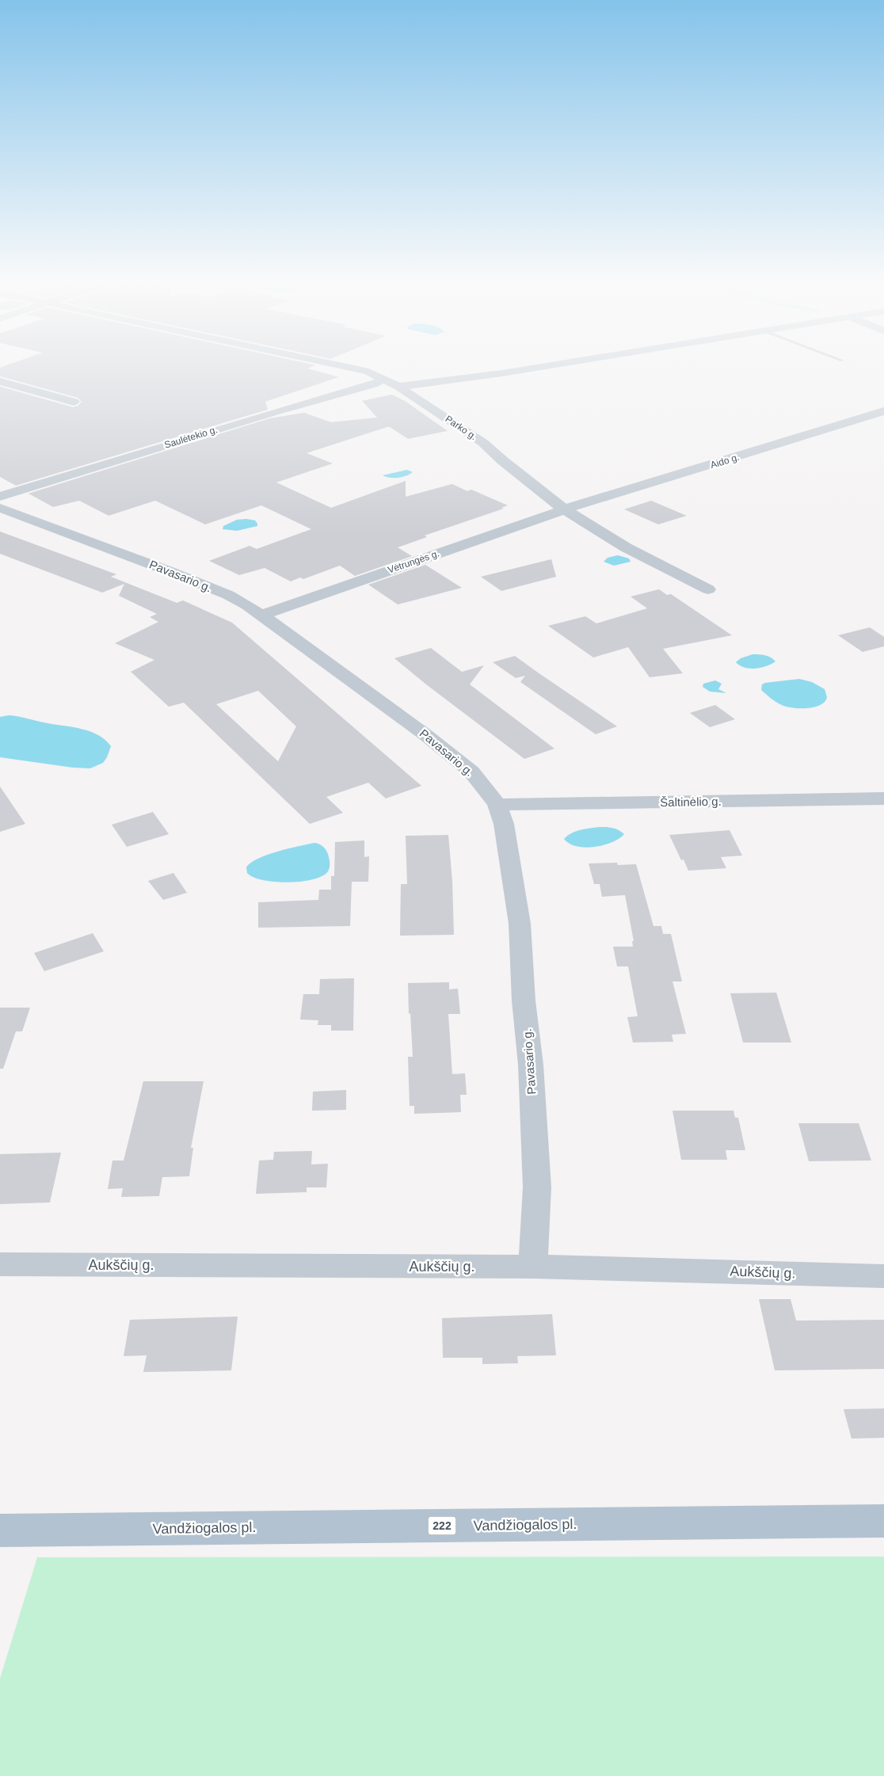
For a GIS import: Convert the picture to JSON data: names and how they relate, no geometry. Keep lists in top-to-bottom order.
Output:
{
  "streets": {
    "main road": ["Vandžiogalos pl.", "222"],
    "street": [
      "Parko g.",
      "Saulėtekio g.",
      "Aido g.",
      "Vėtrungės g.",
      "Pavasario g.",
      "Šaltinėlio g.",
      "Aukščių g."
    ]
  },
  "crossings": [
    ["Parko g.", "Saulėtekio g."],
    ["Parko g.", "Aido g."],
    ["Parko g.", "Vėtrungės g."],
    ["Aido g.", "Vėtrungės g."],
    ["Vėtrungės g.", "Pavasario g."],
    ["Pavasario g.", "Šaltinėlio g."],
    ["Pavasario g.", "Aukščių g."]
  ]
}
